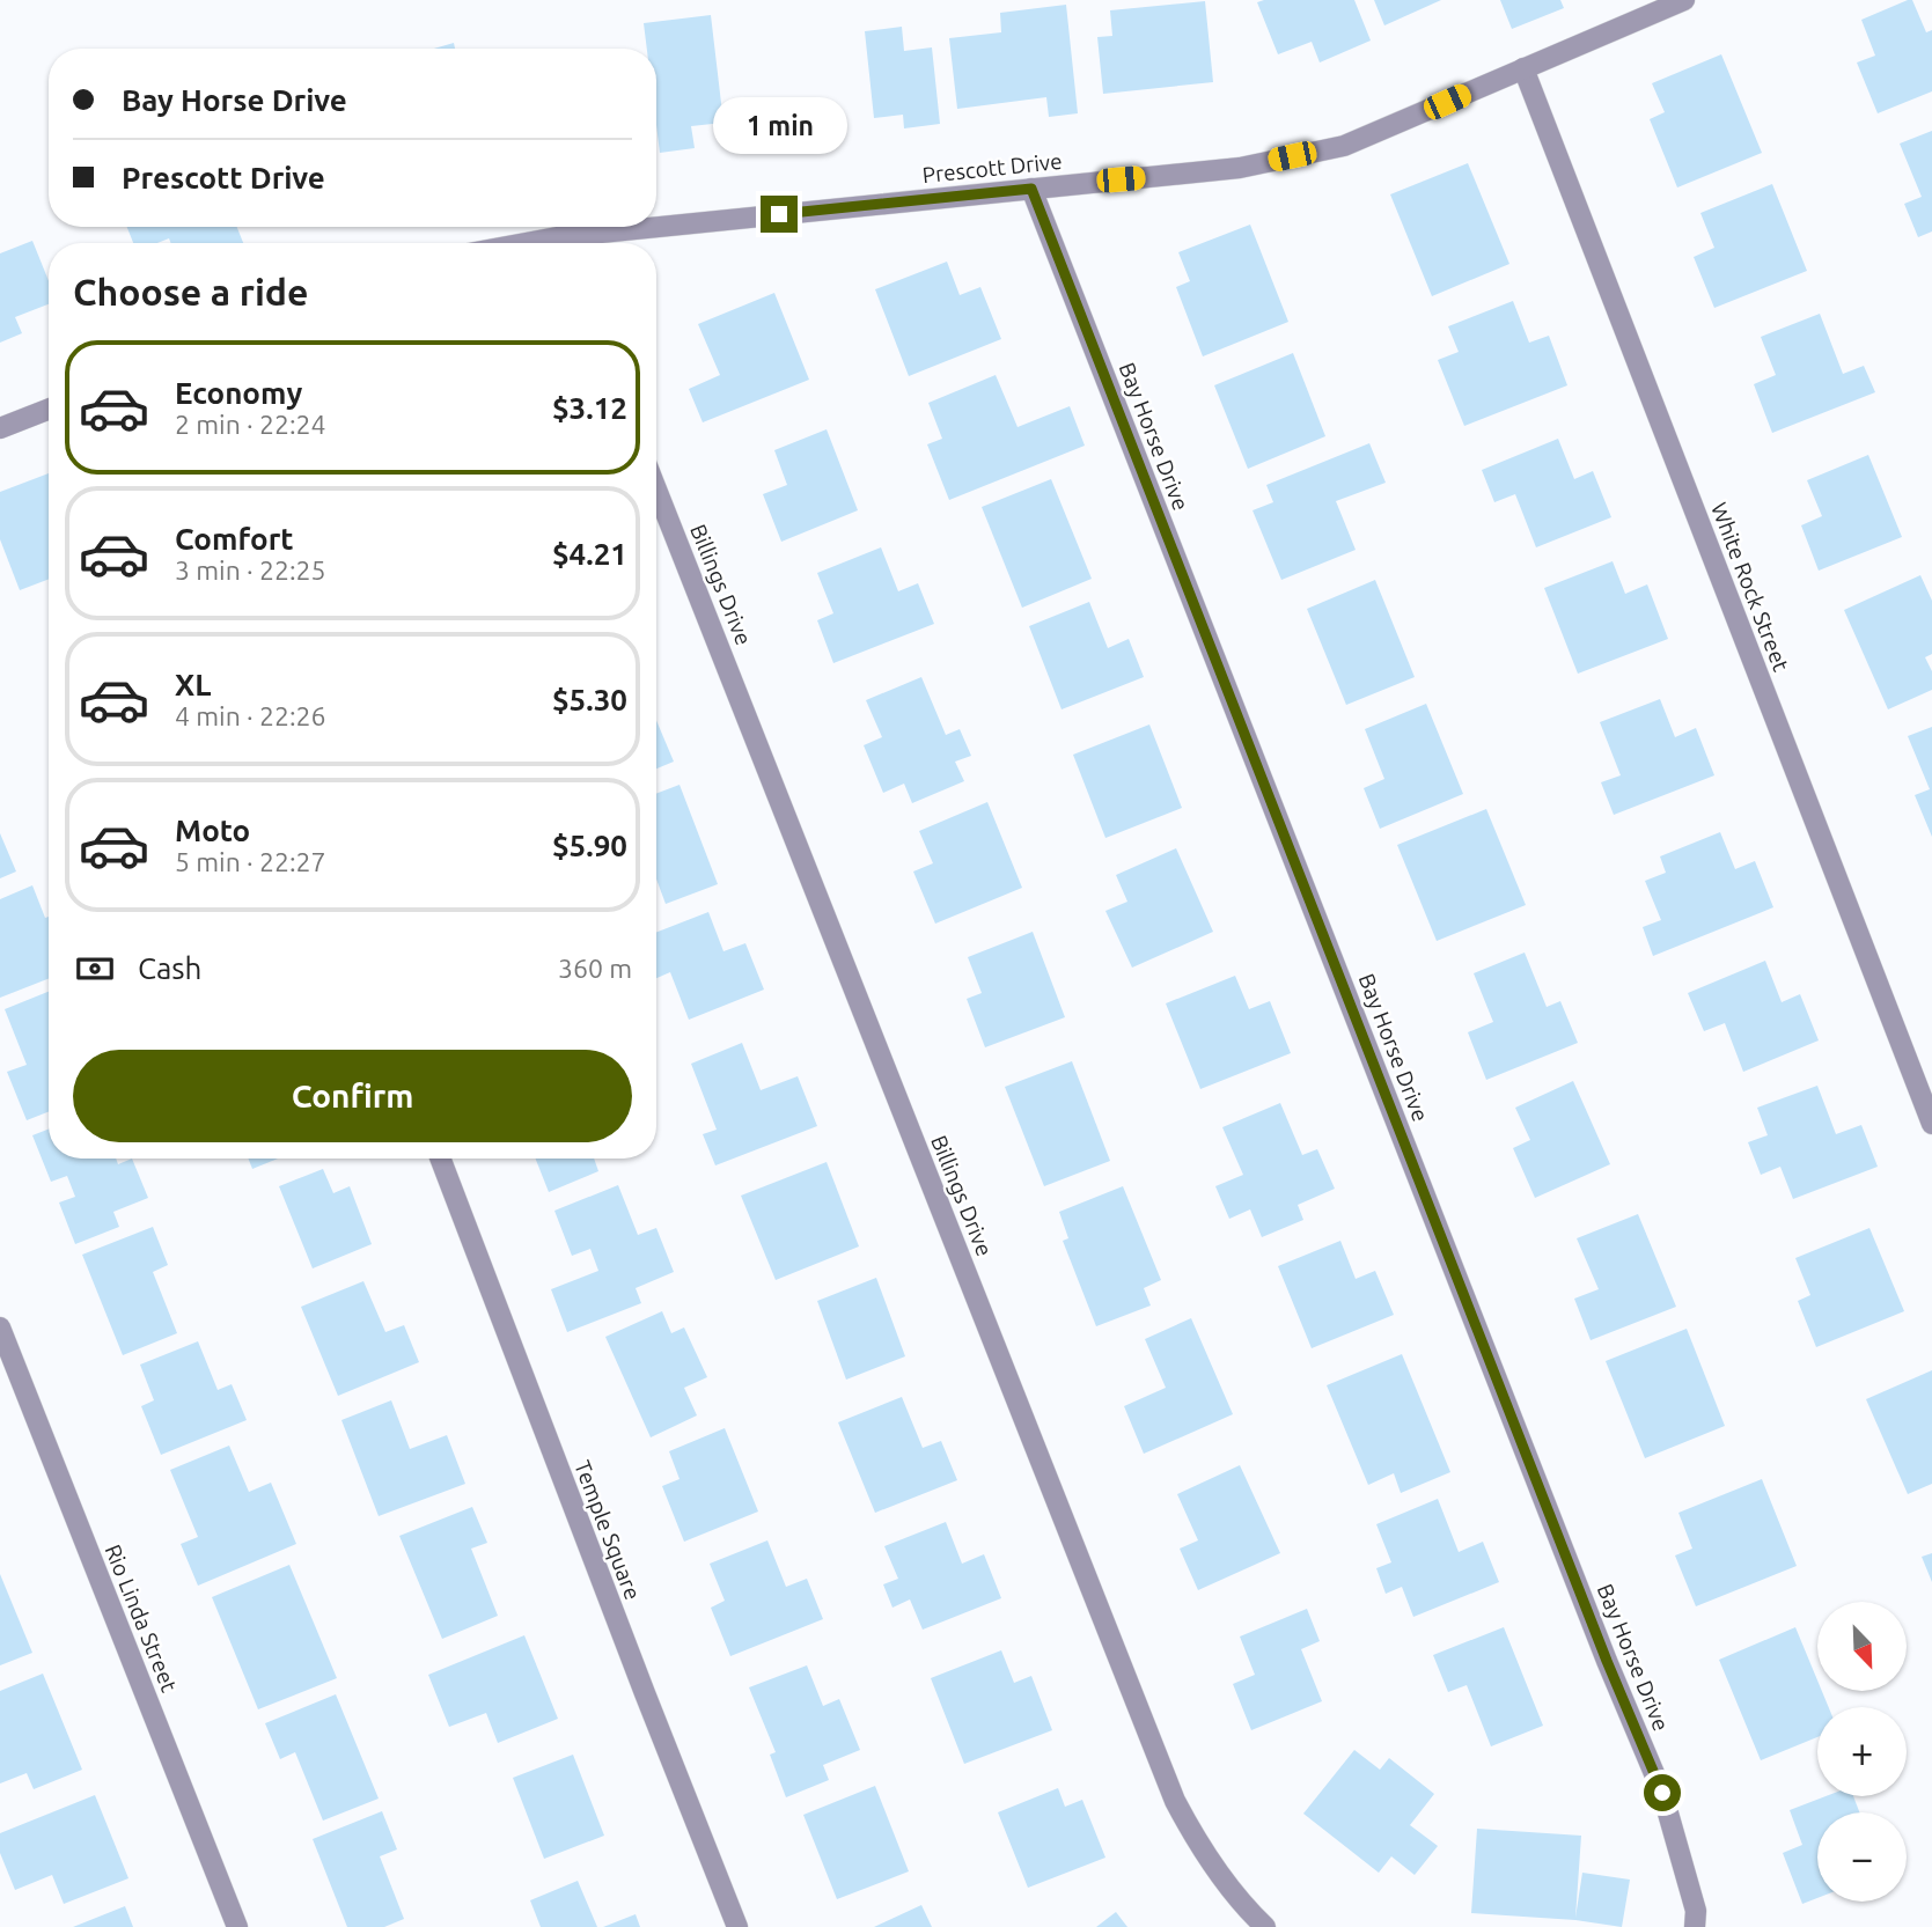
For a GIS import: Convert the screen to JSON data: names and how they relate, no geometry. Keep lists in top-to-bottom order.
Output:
{
  "streets": {
    "street": [
      "Prescott Drive",
      "Bay Horse Drive",
      "Billings Drive",
      "White Rock Street",
      "Temple Square",
      "Rio Linda Street"
    ]
  },
  "crossings": [
    ["Prescott Drive", "Bay Horse Drive"],
    ["Prescott Drive", "White Rock Street"]
  ],
  "north": "bottom right",
  "page": {
    "banner": ["Bay Horse Drive", "Prescott Drive"],
    "bubble": "1 min",
    "heading": "Choose a ride",
    "list": [
      {
        "name": "Economy",
        "note": "2 min · 22:24",
        "value": "$3.12"
      },
      {
        "name": "Comfort",
        "note": "3 min · 22:25",
        "value": "$4.21"
      },
      {
        "name": "XL",
        "note": "4 min · 22:26",
        "value": "$5.30"
      },
      {
        "name": "Moto",
        "note": "5 min · 22:27",
        "value": "$5.90"
      }
    ],
    "pay": ["Cash", "360 m"],
    "buttons": "Confirm",
    "map_buttons": ["+", "−"]
  }
}
